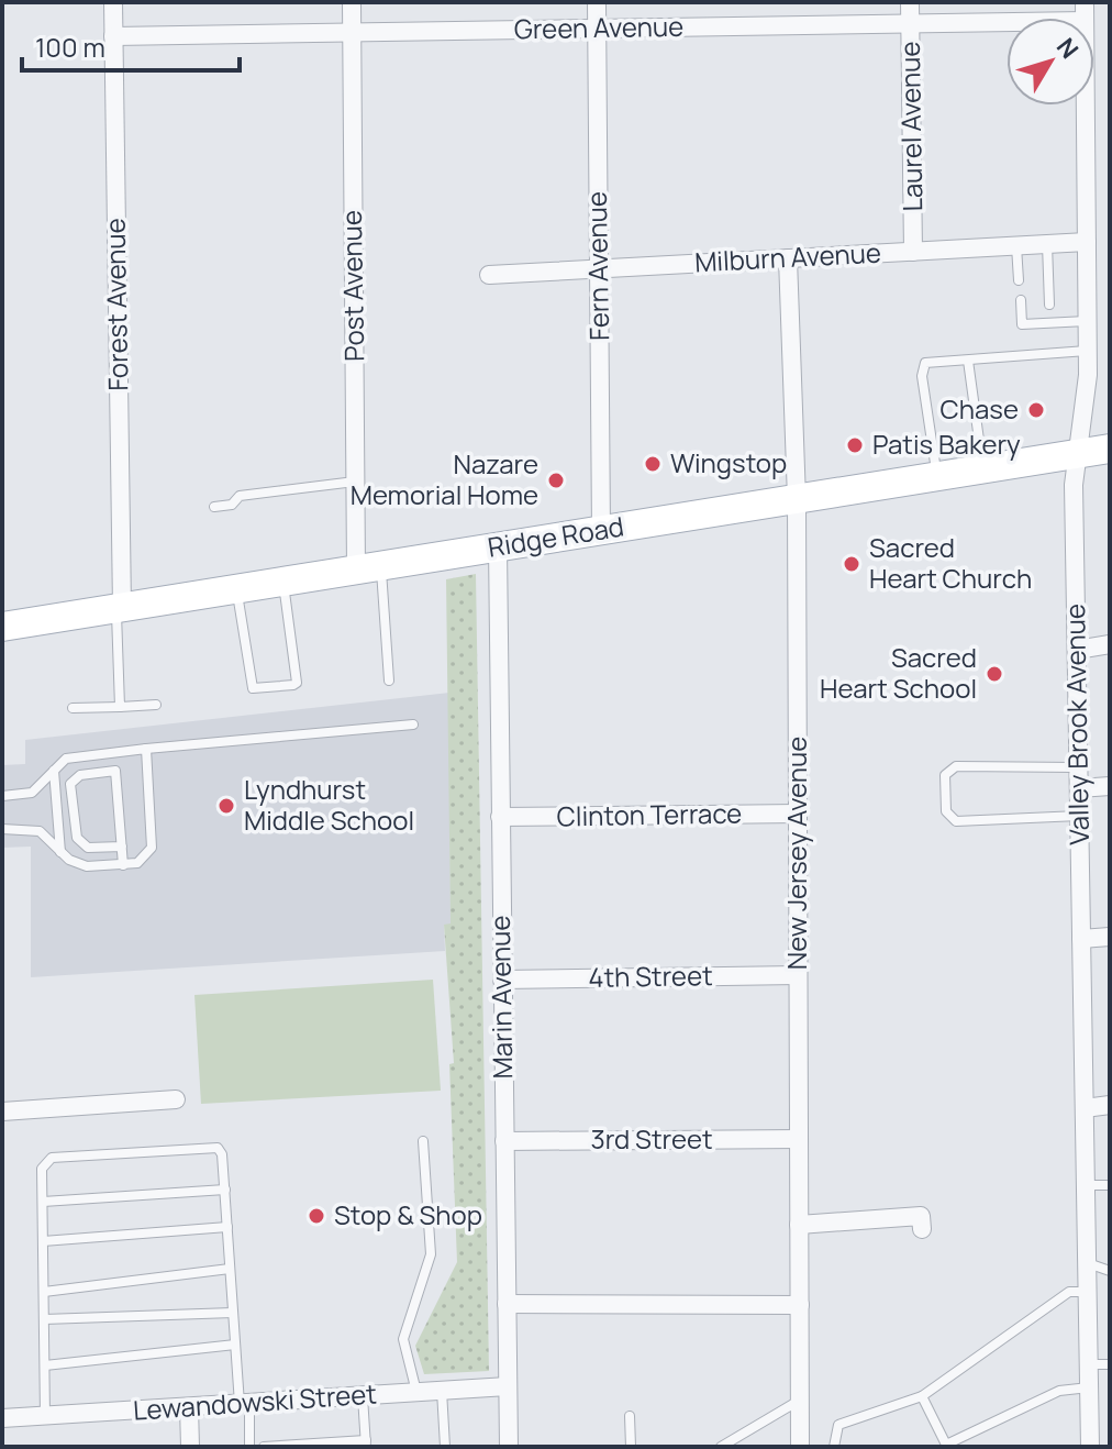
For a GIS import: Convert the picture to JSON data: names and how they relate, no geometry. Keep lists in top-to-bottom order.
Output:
{
  "streets": {
    "main road": ["Ridge Road"],
    "street": [
      "Green Avenue",
      "Laurel Avenue",
      "Milburn Avenue",
      "Fern Avenue",
      "Post Avenue",
      "Forest Avenue",
      "Valley Brook Avenue",
      "Clinton Terrace",
      "New Jersey Avenue",
      "4th Street",
      "Marin Avenue",
      "3rd Street",
      "Lewandowski Street"
    ]
  },
  "crossings": [
    ["Green Avenue", "Laurel Avenue"],
    ["Green Avenue", "Fern Avenue"],
    ["Green Avenue", "Post Avenue"],
    ["Green Avenue", "Forest Avenue"],
    ["Green Avenue", "Valley Brook Avenue"],
    ["Laurel Avenue", "Milburn Avenue"],
    ["Milburn Avenue", "Fern Avenue"],
    ["Milburn Avenue", "Valley Brook Avenue"],
    ["Milburn Avenue", "New Jersey Avenue"],
    ["Fern Avenue", "Ridge Road"],
    ["Post Avenue", "Ridge Road"],
    ["Forest Avenue", "Ridge Road"],
    ["Ridge Road", "Valley Brook Avenue"],
    ["Ridge Road", "New Jersey Avenue"],
    ["Ridge Road", "Marin Avenue"],
    ["Clinton Terrace", "New Jersey Avenue"],
    ["Clinton Terrace", "Marin Avenue"],
    ["New Jersey Avenue", "4th Street"],
    ["New Jersey Avenue", "3rd Street"],
    ["4th Street", "Marin Avenue"],
    ["Marin Avenue", "3rd Street"],
    ["Marin Avenue", "Lewandowski Street"]
  ],
  "places": [
    "Chase",
    "Patis Bakery",
    "Wingstop",
    "Nazare Memorial Home",
    "Sacred Heart Church",
    "Sacred Heart School",
    "Lyndhurst Middle School",
    "Stop & Shop"
  ],
  "scale_bar": "100 m",
  "north": "top right"
}
